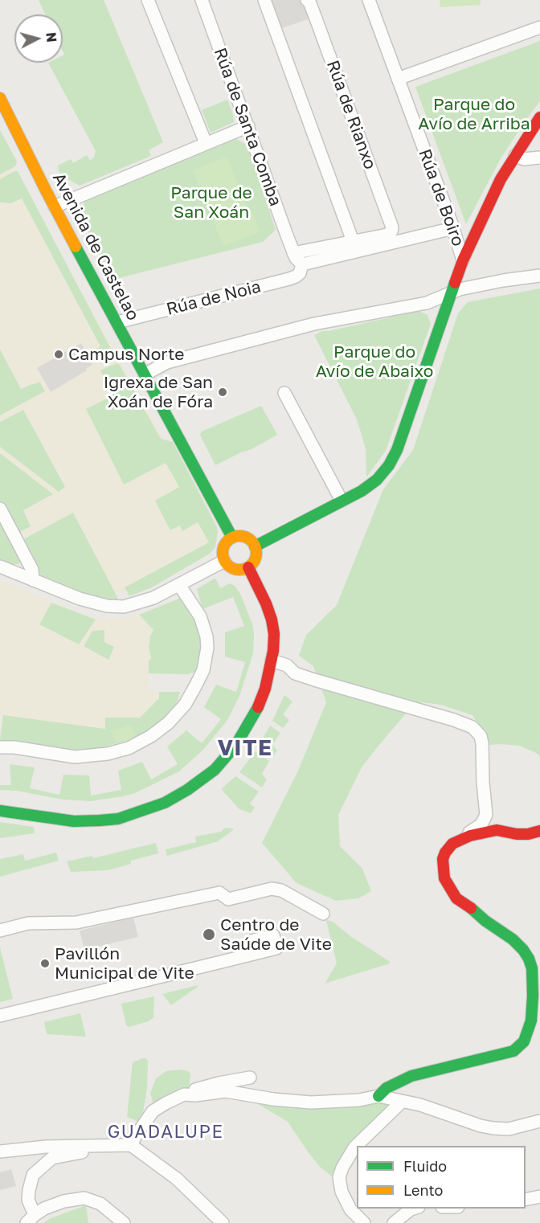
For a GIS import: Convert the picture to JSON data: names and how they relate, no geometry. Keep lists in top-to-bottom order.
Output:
{
  "streets": {
    "street": [
      "Rúa de Rianxo",
      "Rúa de Santa Comba",
      "Rúa de Boiro",
      "Avenida de Castelao",
      "Rúa de Noia"
    ]
  },
  "crossings": [
    ["Avenida de Castelao", "Rúa de Noia"]
  ],
  "districts": ["VITE", "GUADALUPE"],
  "parks": ["Parque do Avío de Arriba", "Parque de San Xoán", "Parque do Avío de Abaixo"],
  "places": [
    "Campus Norte",
    "Igrexa de San Xoán de Fóra",
    "Centro de Saúde de Vite",
    "Pavillón Municipal de Vite"
  ],
  "legend": ["Fluido", "Lento"],
  "north": "right"
}
